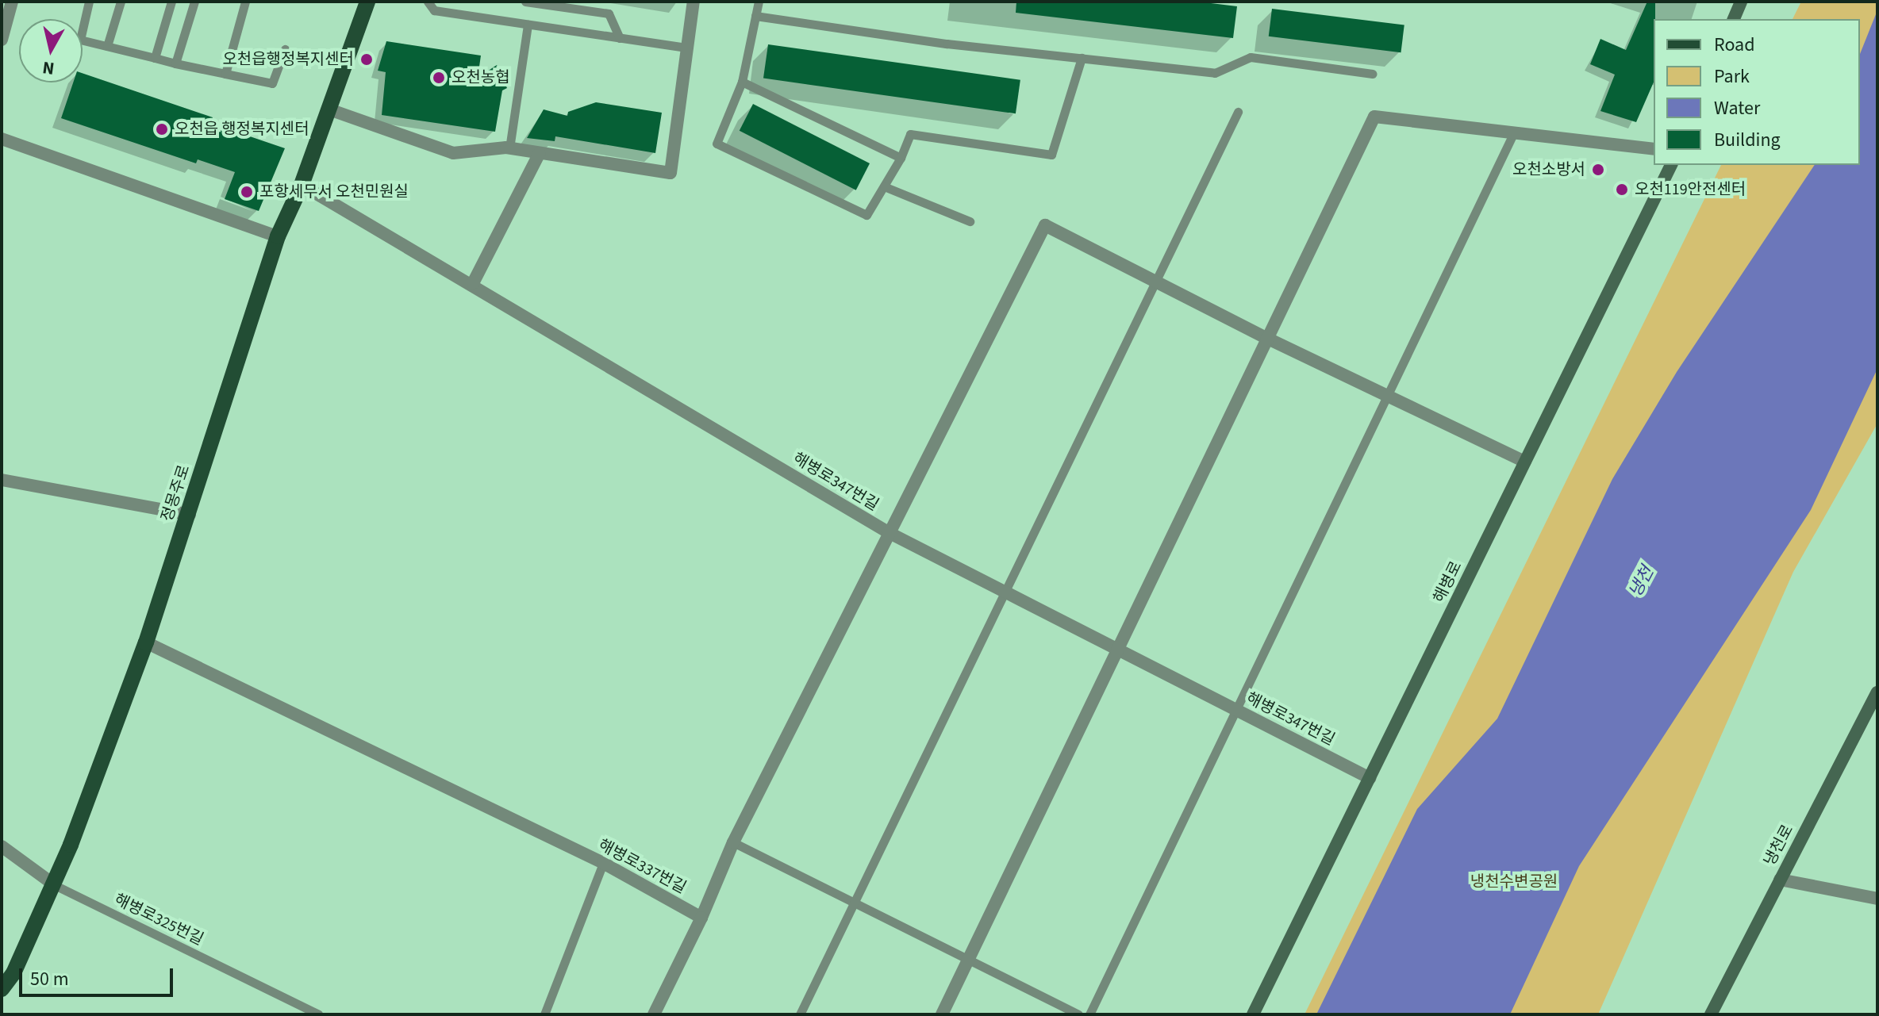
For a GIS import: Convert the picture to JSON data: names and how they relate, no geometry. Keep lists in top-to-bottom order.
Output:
{
  "streets": {
    "main road": ["정몽주로", "해병로", "냉천로"],
    "street": ["해병로347번길", "해병로337번길"],
    "lane": ["해병로325번길"]
  },
  "crossings": [
    ["해병로347번길", "정몽주로"],
    ["해병로347번길", "해병로"],
    ["정몽주로", "해병로337번길"],
    ["정몽주로", "해병로325번길"]
  ],
  "water": ["냉천"],
  "parks": ["냉천수변공원"],
  "places": [
    "오천읍행정복지센터",
    "오천농협",
    "오천읍 행정복지센터",
    "오천소방서",
    "오천119안전센터",
    "포항세무서 오천민원실"
  ],
  "legend": [
    "Road",
    "Park",
    "Water",
    "Building"
  ],
  "scale_bar": "50 m",
  "north": "bottom"
}
